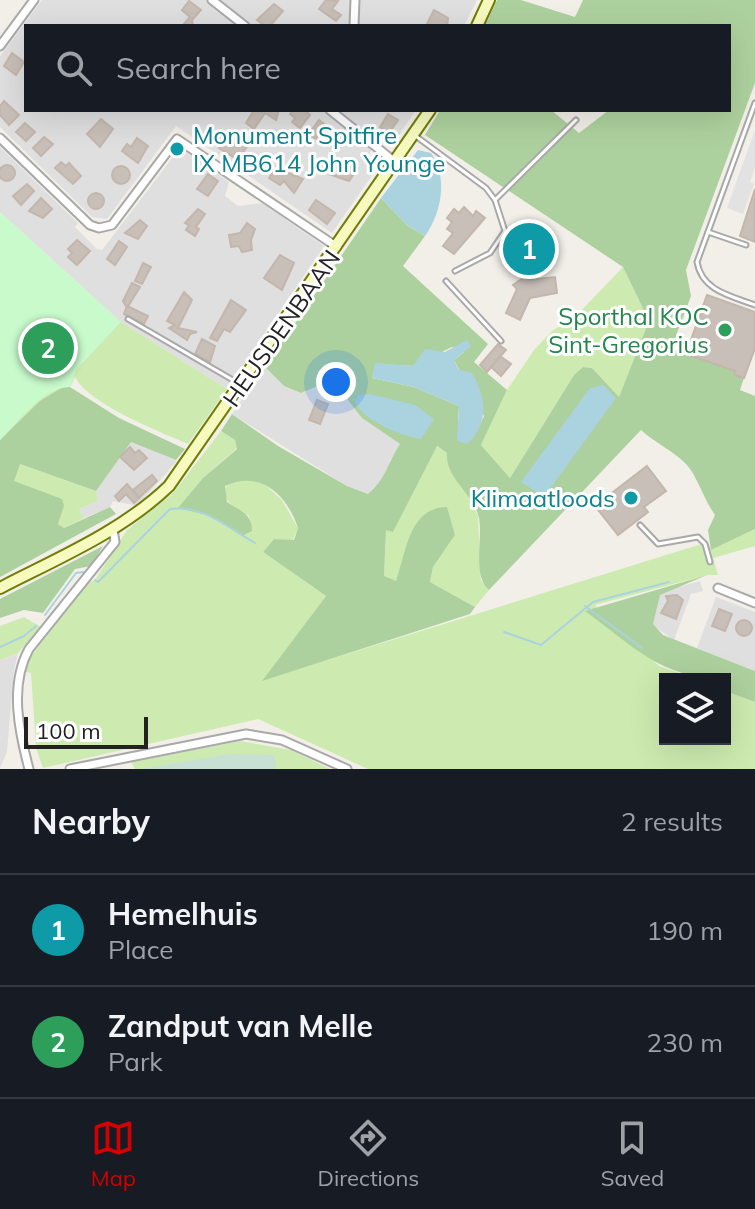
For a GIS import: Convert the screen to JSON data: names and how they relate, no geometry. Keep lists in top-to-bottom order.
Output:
{
  "streets": {
    "main road": ["HEUSDENBAAN"]
  },
  "places": ["Monument Spitfire IX MB614 John Younge", "Sporthal KOC Sint-Gregorius", "Klimaatloods"],
  "scale_bar": "100 m",
  "page": {
    "search": "Search here",
    "pins": ["1", "2"],
    "scale": "100 m",
    "heading": ["Nearby", "2 results"],
    "list": [
      {
        "mark": "1",
        "name": "Hemelhuis",
        "note": "Place",
        "value": "190 m"
      },
      {
        "mark": "2",
        "name": "Zandput van Melle",
        "note": "Park",
        "value": "230 m"
      }
    ],
    "nav": ["Map", "Directions", "Saved"]
  }
}
